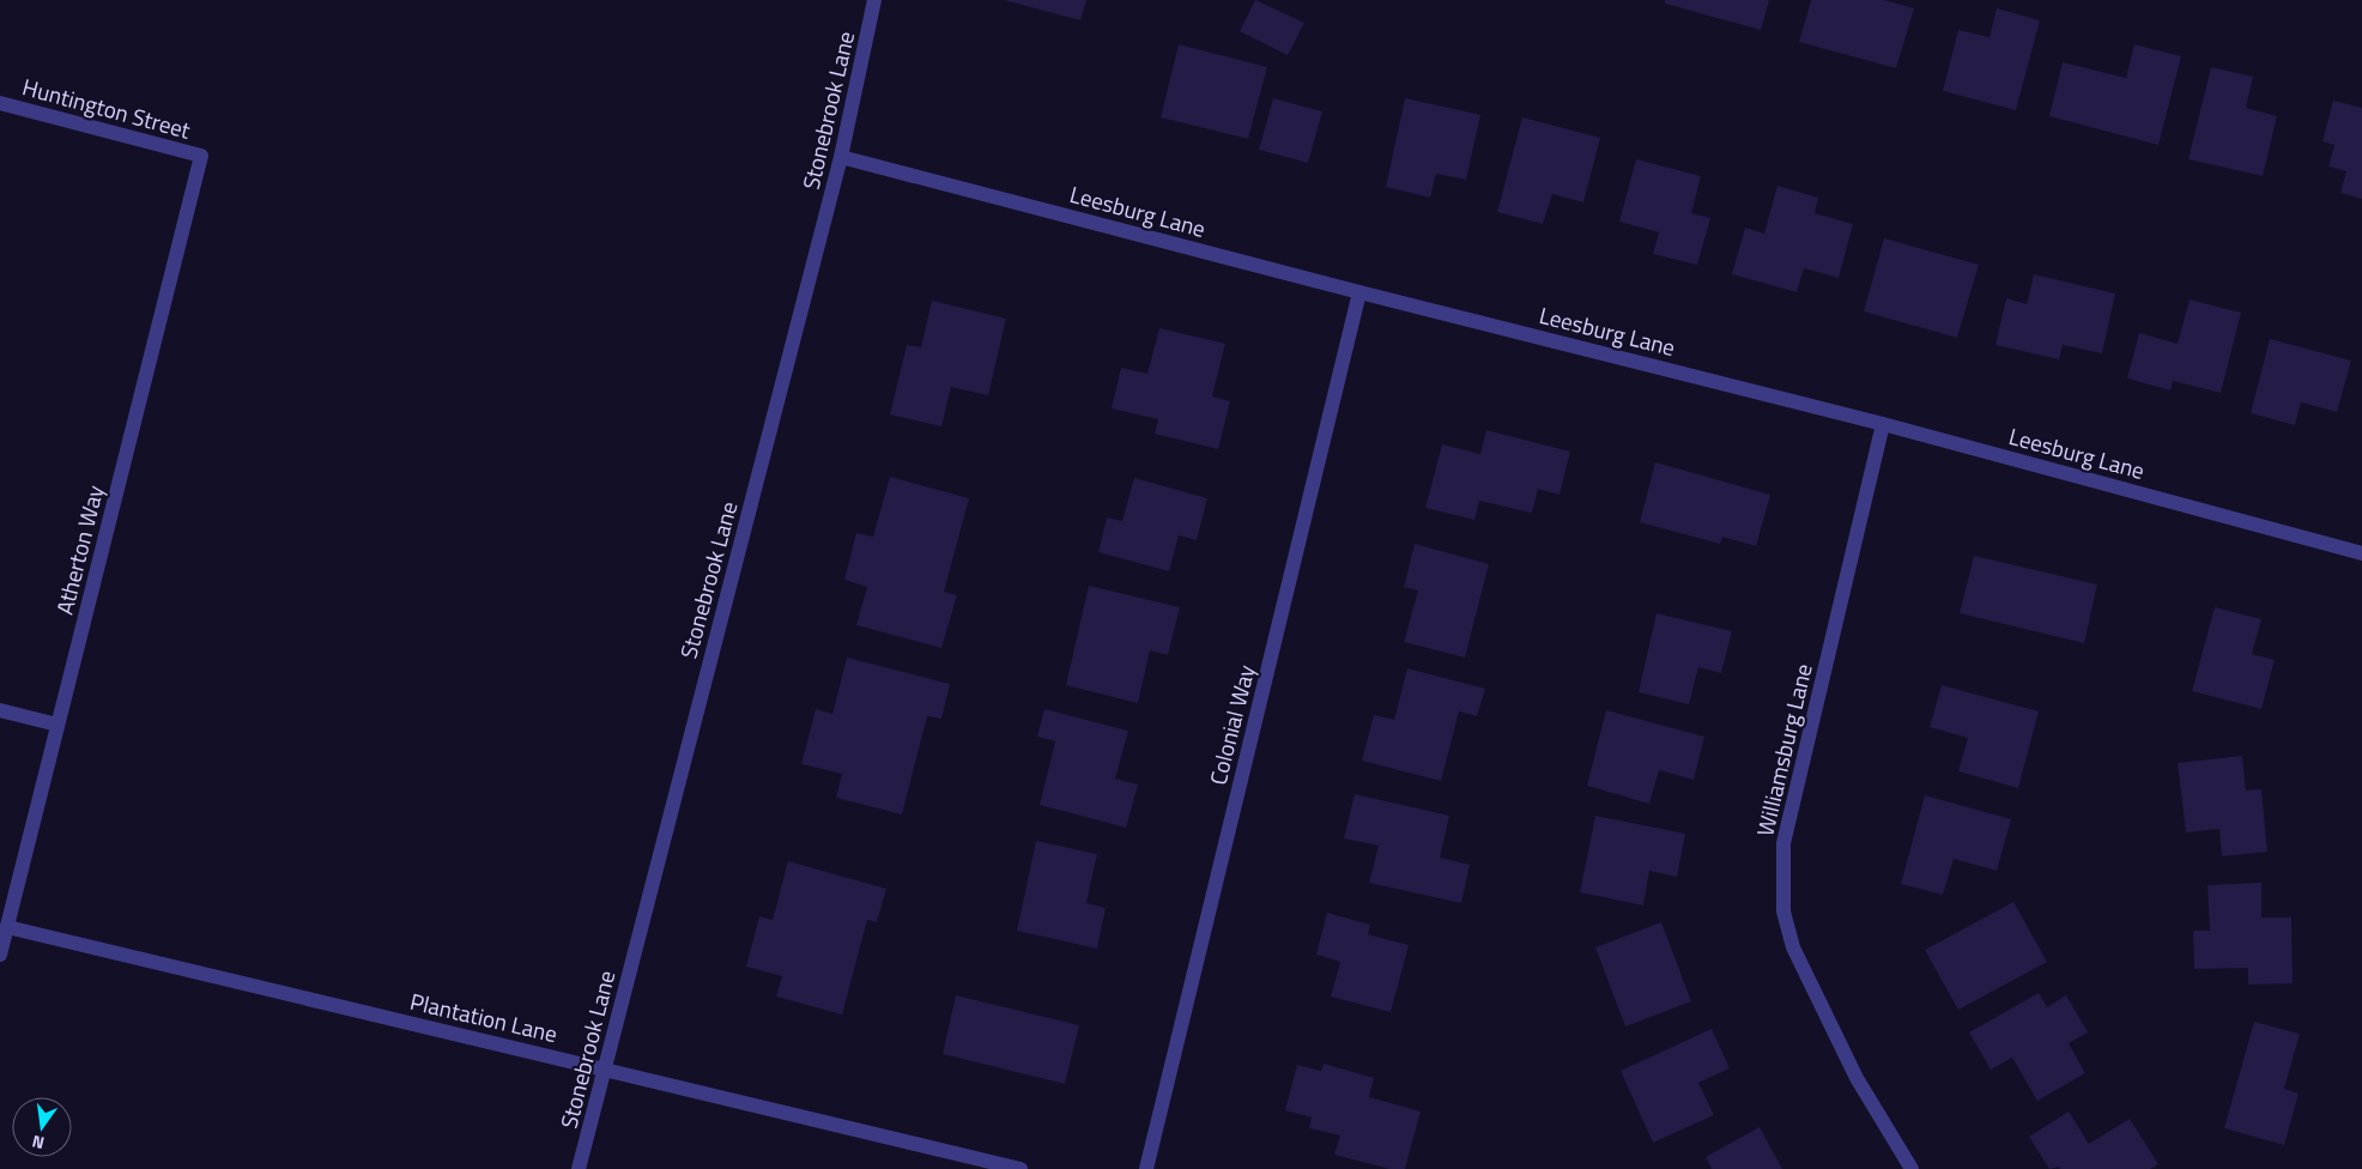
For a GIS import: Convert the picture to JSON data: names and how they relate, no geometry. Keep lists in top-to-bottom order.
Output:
{
  "streets": {
    "street": [
      "Huntington Street",
      "Stonebrook Lane",
      "Leesburg Lane",
      "Atherton Way",
      "Colonial Way",
      "Williamsburg Lane",
      "Plantation Lane"
    ]
  },
  "crossings": [
    ["Huntington Street", "Atherton Way"],
    ["Stonebrook Lane", "Leesburg Lane"],
    ["Stonebrook Lane", "Plantation Lane"],
    ["Leesburg Lane", "Colonial Way"],
    ["Leesburg Lane", "Williamsburg Lane"],
    ["Atherton Way", "Plantation Lane"]
  ],
  "north": "bottom"
}
